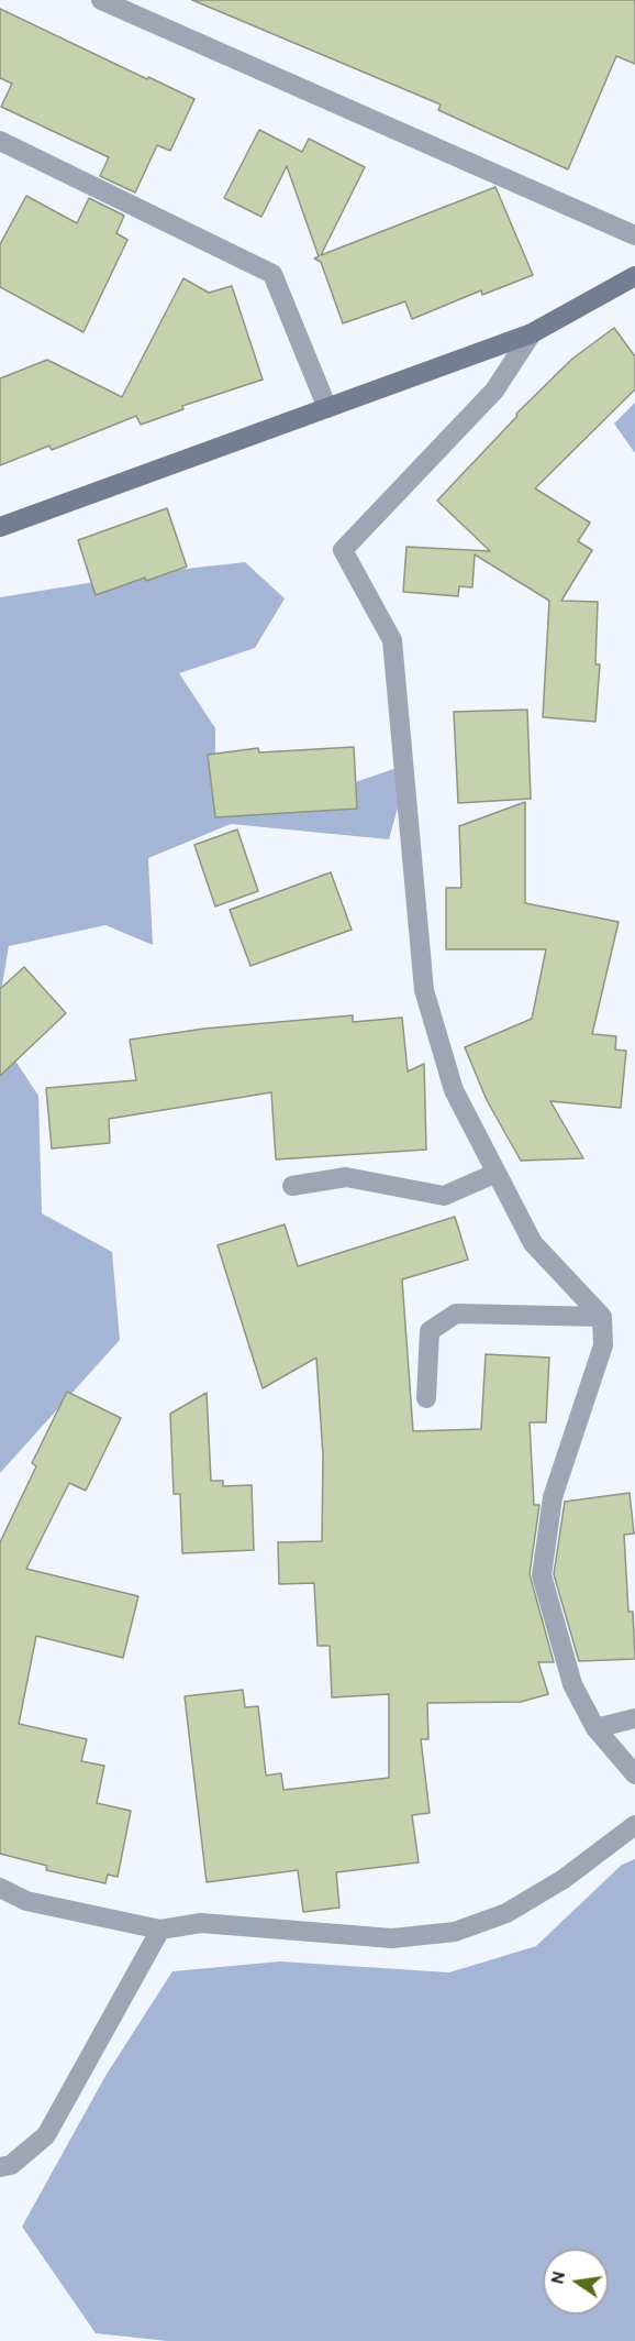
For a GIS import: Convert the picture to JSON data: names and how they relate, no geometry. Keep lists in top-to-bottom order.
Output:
{
  "north": "left"
}
